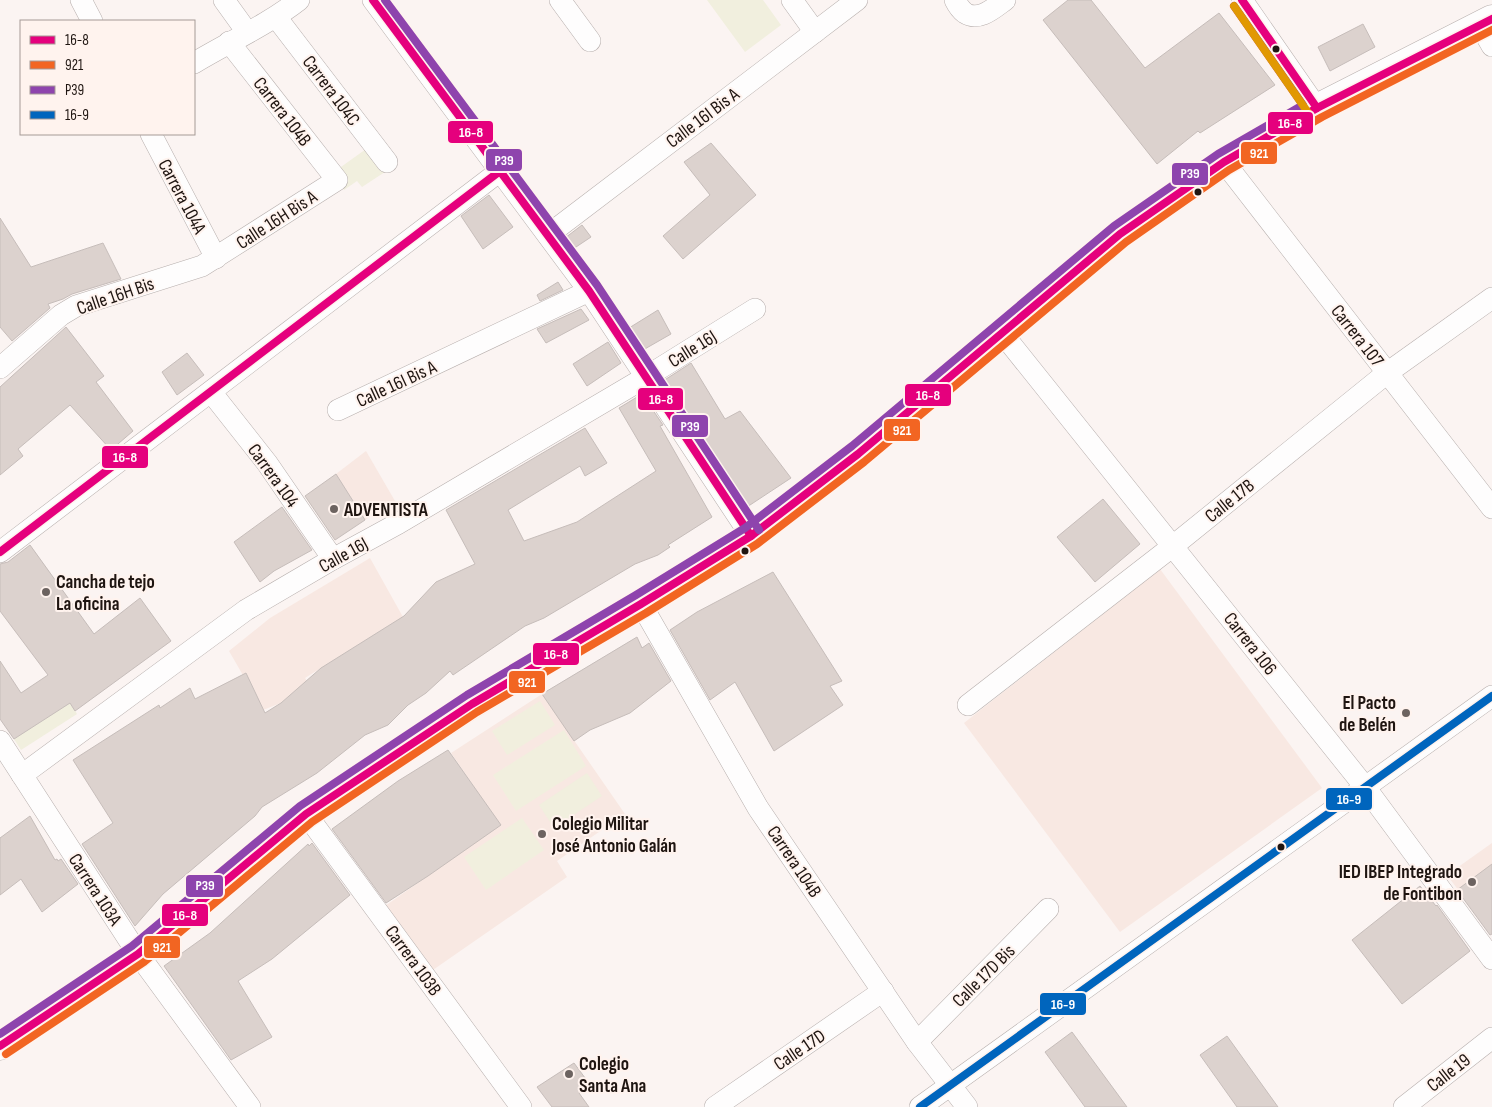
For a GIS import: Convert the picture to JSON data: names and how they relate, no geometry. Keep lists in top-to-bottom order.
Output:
{
  "streets": {
    "street": [
      "Carrera 104C",
      "Carrera 104B",
      "Calle 16I Bis A",
      "Carrera 104A",
      "Calle 16H Bis A",
      "Calle 16H Bis",
      "Carrera 107",
      "Calle 16J",
      "Carrera 104",
      "Calle 17B",
      "Carrera 106",
      "Carrera 103A",
      "Carrera 103B",
      "Calle 17D Bis",
      "Calle 17D",
      "Calle 19"
    ]
  },
  "crossings": [
    ["Carrera 104B", "Calle 16H Bis A"],
    ["Carrera 104B", "Calle 17D Bis"],
    ["Carrera 104B", "Calle 17D"],
    ["Carrera 104A", "Calle 16H Bis A"],
    ["Carrera 104A", "Calle 16H Bis"],
    ["Calle 16H Bis A", "Calle 16H Bis"],
    ["Carrera 107", "Calle 17B"],
    ["Calle 16J", "Carrera 104"],
    ["Calle 16J", "Carrera 103A"],
    ["Calle 17B", "Carrera 106"]
  ],
  "places": [
    "ADVENTISTA",
    "Cancha de tejo La oficina",
    "El Pacto de Belén",
    "Colegio Militar José Antonio Galán",
    "IED IBEP Integrado de Fontibon",
    "Colegio Santa Ana"
  ],
  "lines": [
    "transit line 16-8",
    "transit line P39",
    "transit line 921",
    "transit line 16-9"
  ],
  "legend": [
    "16-8",
    "921",
    "P39",
    "16-9"
  ]
}
